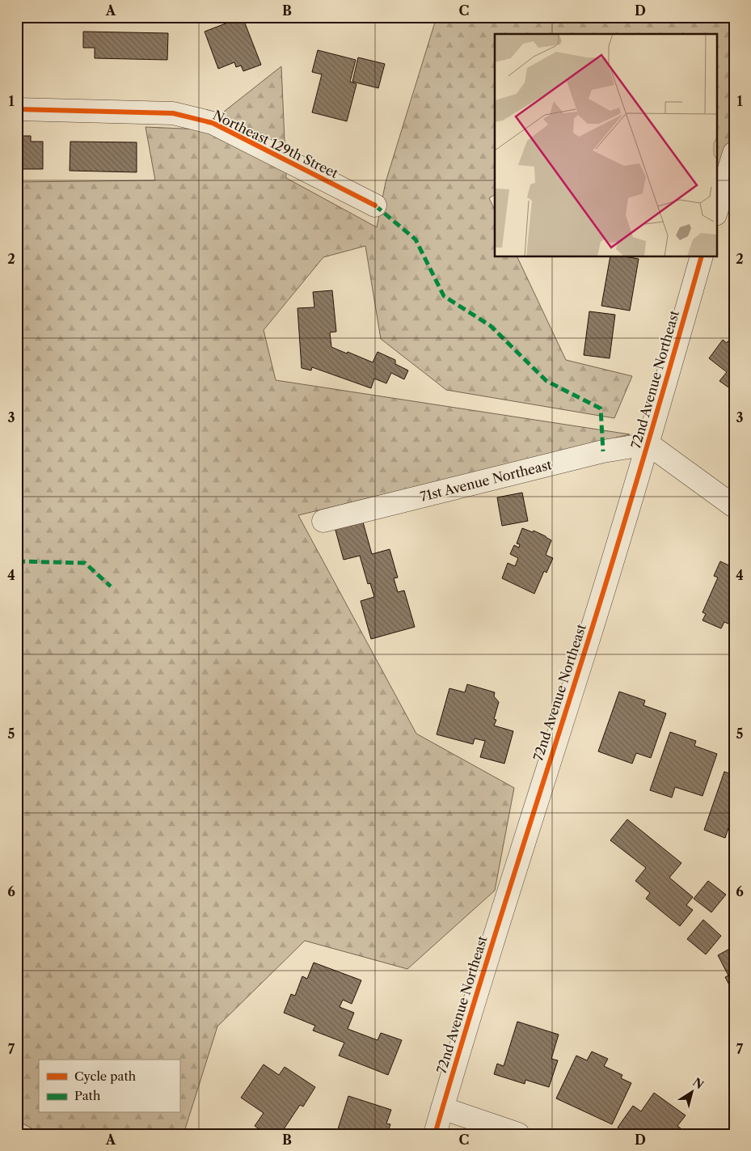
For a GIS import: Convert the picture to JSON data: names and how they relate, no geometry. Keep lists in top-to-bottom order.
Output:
{
  "streets": {
    "street": ["Northeast 129th Street", "72nd Avenue Northeast", "71st Avenue Northeast"]
  },
  "crossings": [
    ["72nd Avenue Northeast", "71st Avenue Northeast"]
  ],
  "legend": ["Cycle path", "Path"],
  "north": "top right",
  "grid": {
    "columns": [
      "A",
      "B",
      "C",
      "D"
    ],
    "rows": [
      "1",
      "2",
      "3",
      "4",
      "5",
      "6",
      "7"
    ]
  }
}
